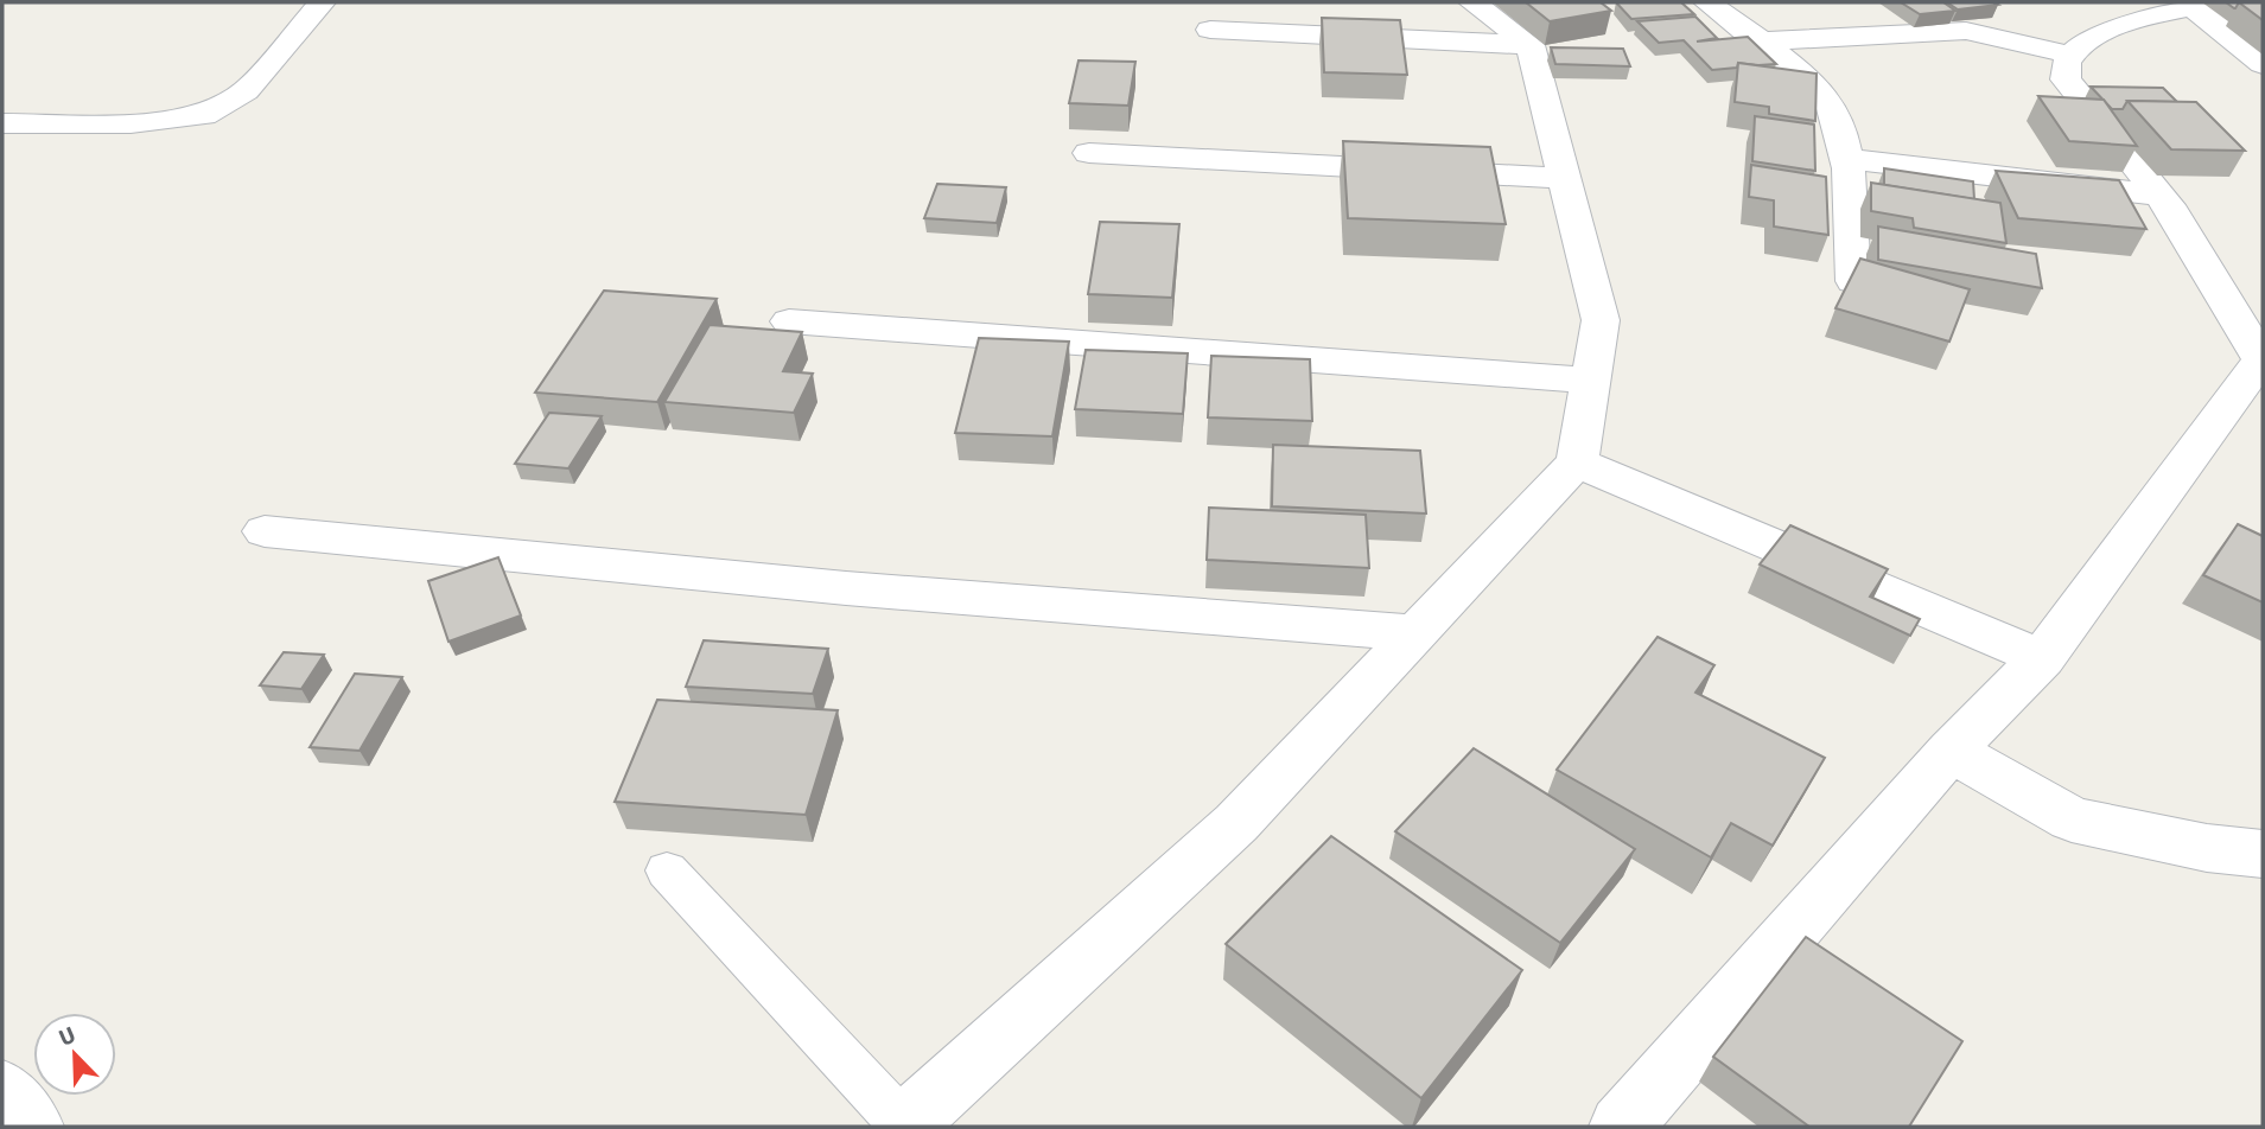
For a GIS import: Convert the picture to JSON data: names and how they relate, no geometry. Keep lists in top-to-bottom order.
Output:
{
  "north": "top left"
}
